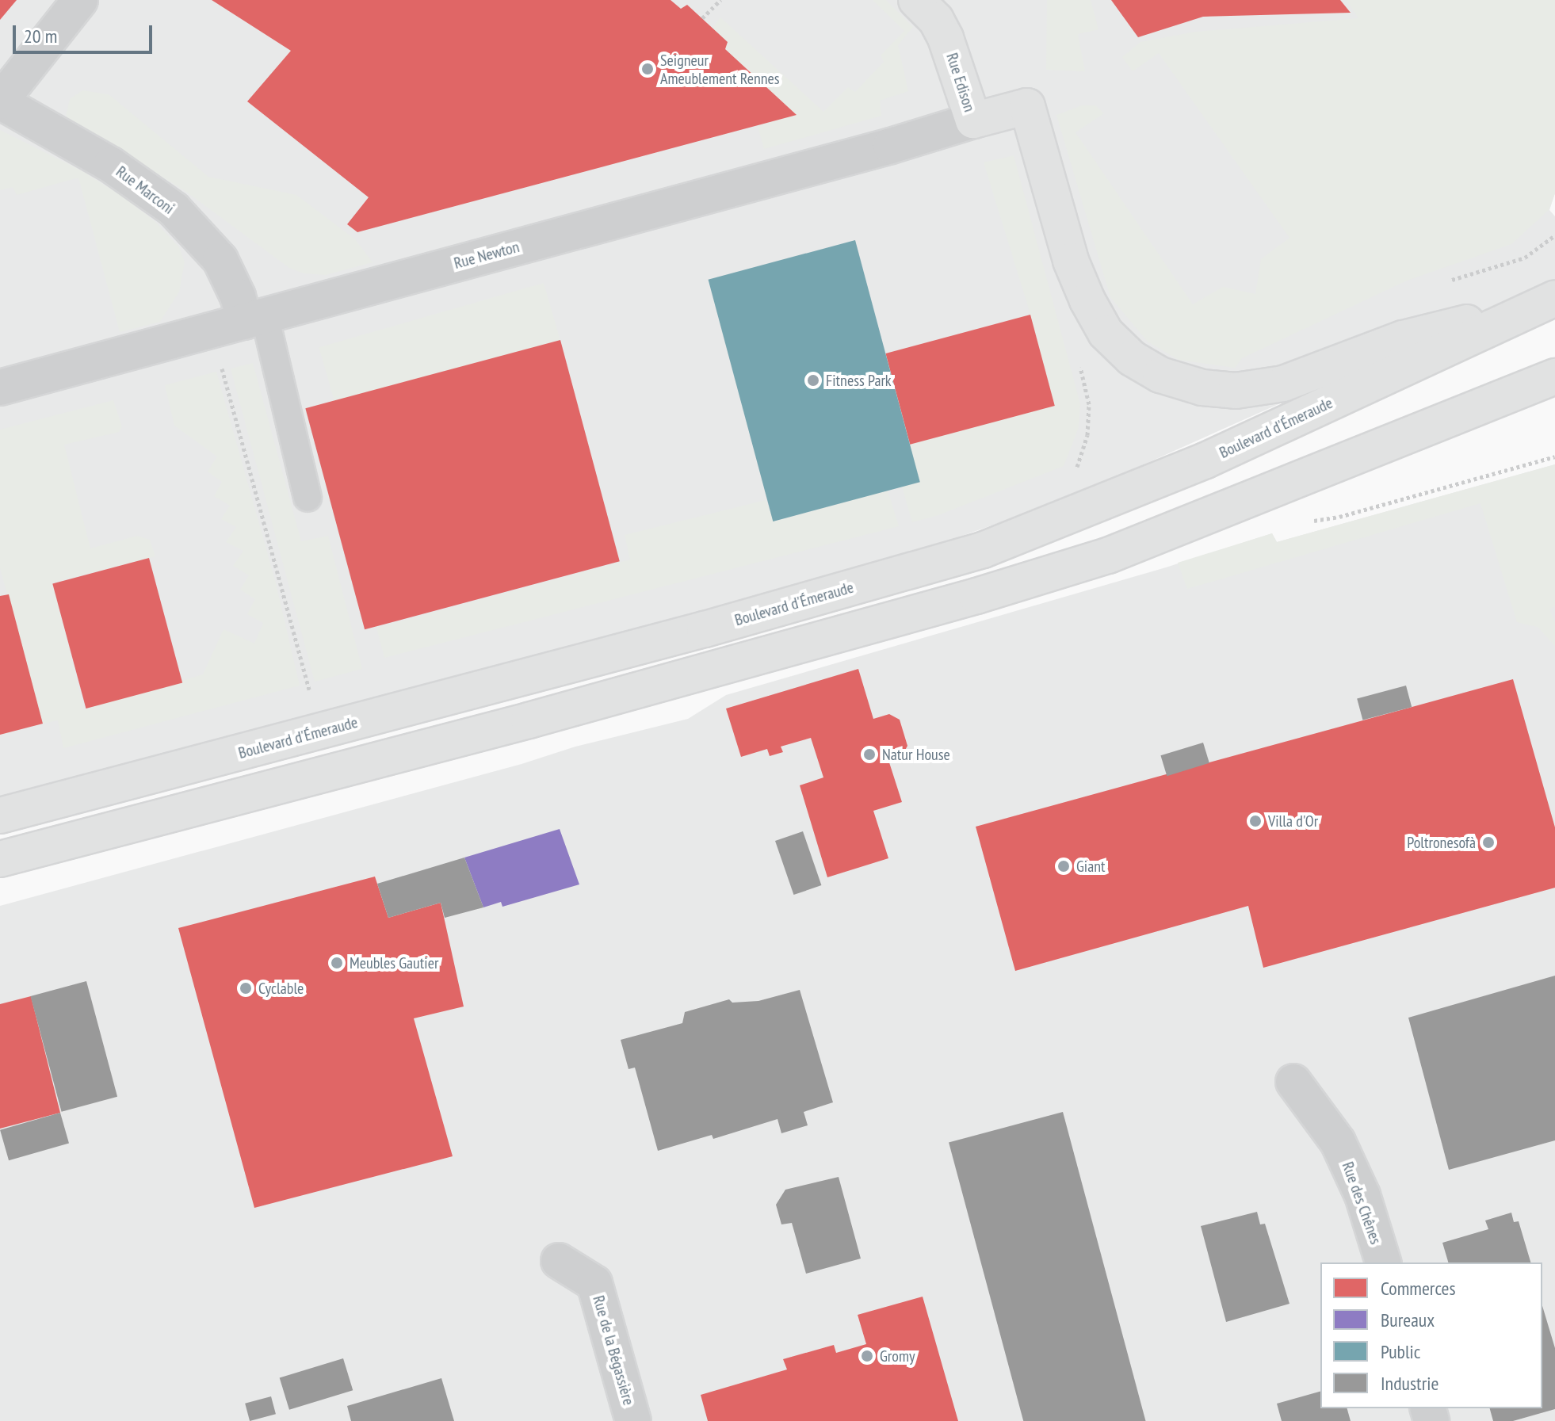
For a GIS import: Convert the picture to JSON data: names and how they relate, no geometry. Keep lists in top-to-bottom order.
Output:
{
  "streets": {
    "main road": ["Rue Edison", "Boulevard d'Émeraude"],
    "street": [
      "Rue Marconi",
      "Rue Newton",
      "Rue des Chênes",
      "Rue de la Bégassière"
    ]
  },
  "crossings": [
    ["Rue Edison", "Rue Newton"],
    ["Rue Marconi", "Rue Newton"]
  ],
  "places": [
    "Seigneur Ameublement Rennes",
    "Fitness Park",
    "Natur House",
    "Villa d'Or",
    "Poltronesofà",
    "Giant",
    "Meubles Gautier",
    "Cyclable",
    "Gromy"
  ],
  "legend": [
    "Commerces",
    "Bureaux",
    "Public",
    "Industrie"
  ],
  "scale_bar": "20 m"
}
